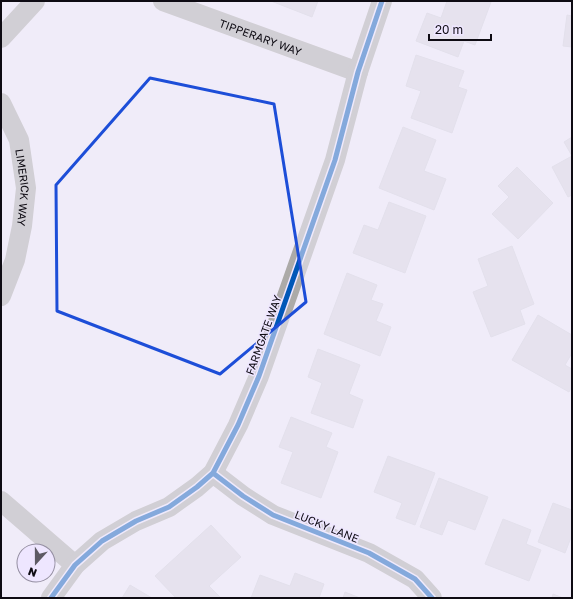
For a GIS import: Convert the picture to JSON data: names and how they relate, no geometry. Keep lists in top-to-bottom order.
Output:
{
  "streets": {
    "street": [
      "TIPPERARY WAY",
      "LIMERICK WAY",
      "FARMGATE WAY",
      "LUCKY LANE"
    ]
  },
  "crossings": [
    ["TIPPERARY WAY", "FARMGATE WAY"],
    ["FARMGATE WAY", "LUCKY LANE"]
  ],
  "scale_bar": "20 m",
  "north": "bottom"
}
